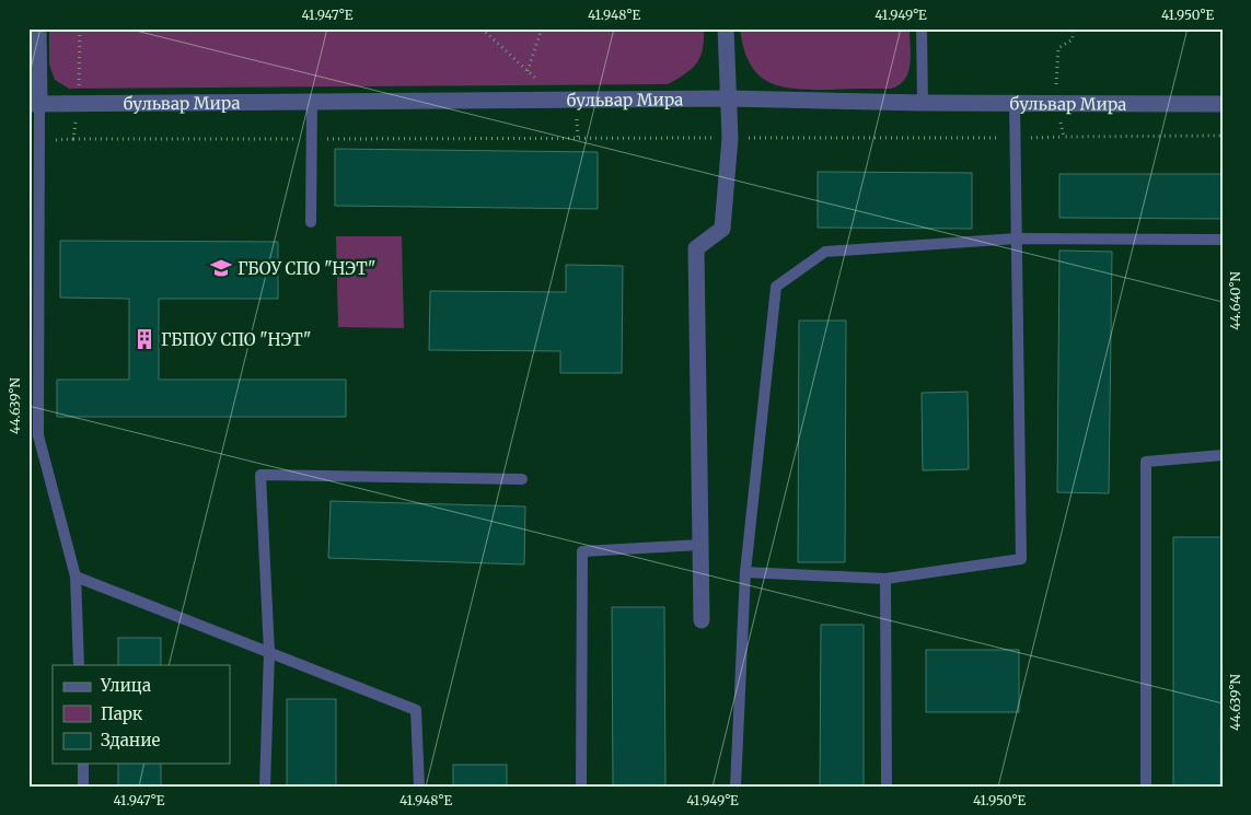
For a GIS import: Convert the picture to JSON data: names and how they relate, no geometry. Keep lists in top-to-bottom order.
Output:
{
  "streets": {
    "street": ["бульвар Мира"]
  },
  "places": {
    "school or university": ["ГБОУ СПО \"НЭТ\""],
    "building": ["ГБПОУ СПО \"НЭТ\""]
  },
  "legend": ["Улица", "Парк", "Здание"],
  "coordinates": [
    "41.947°E",
    "41.948°E",
    "41.949°E",
    "41.950°E",
    "44.640°N",
    "44.639°N"
  ]
}
